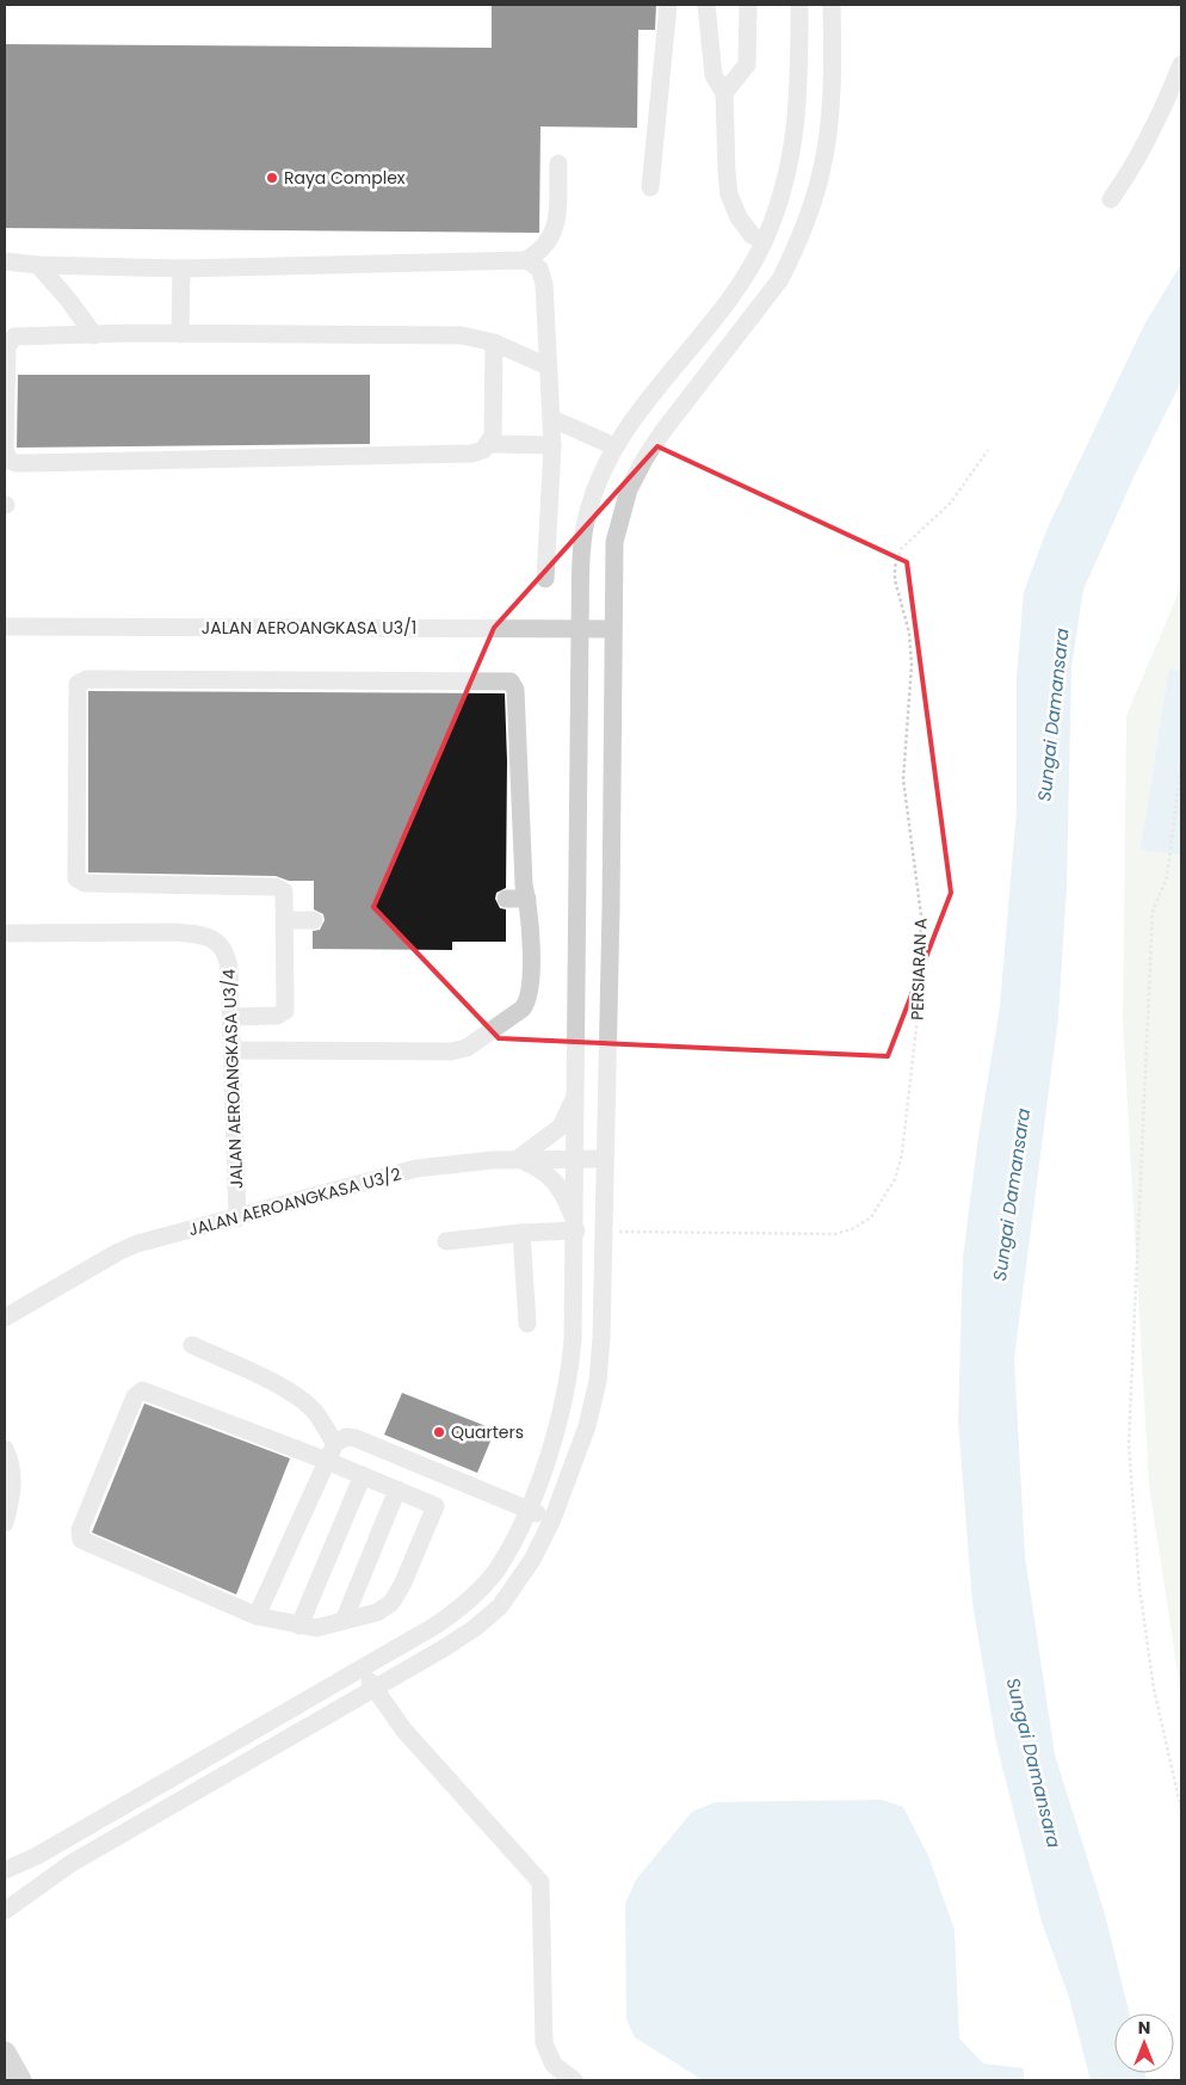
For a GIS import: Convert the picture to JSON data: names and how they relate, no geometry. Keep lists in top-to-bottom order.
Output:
{
  "streets": {
    "street": ["JALAN AEROANGKASA U3/1", "JALAN AEROANGKASA U3/4", "JALAN AEROANGKASA U3/2"],
    "path": ["PERSIARAN A"]
  },
  "crossings": [
    ["JALAN AEROANGKASA U3/4", "JALAN AEROANGKASA U3/2"]
  ],
  "water": ["Sungai Damansara"],
  "places": ["Raya Complex", "Quarters"],
  "north": "top"
}
